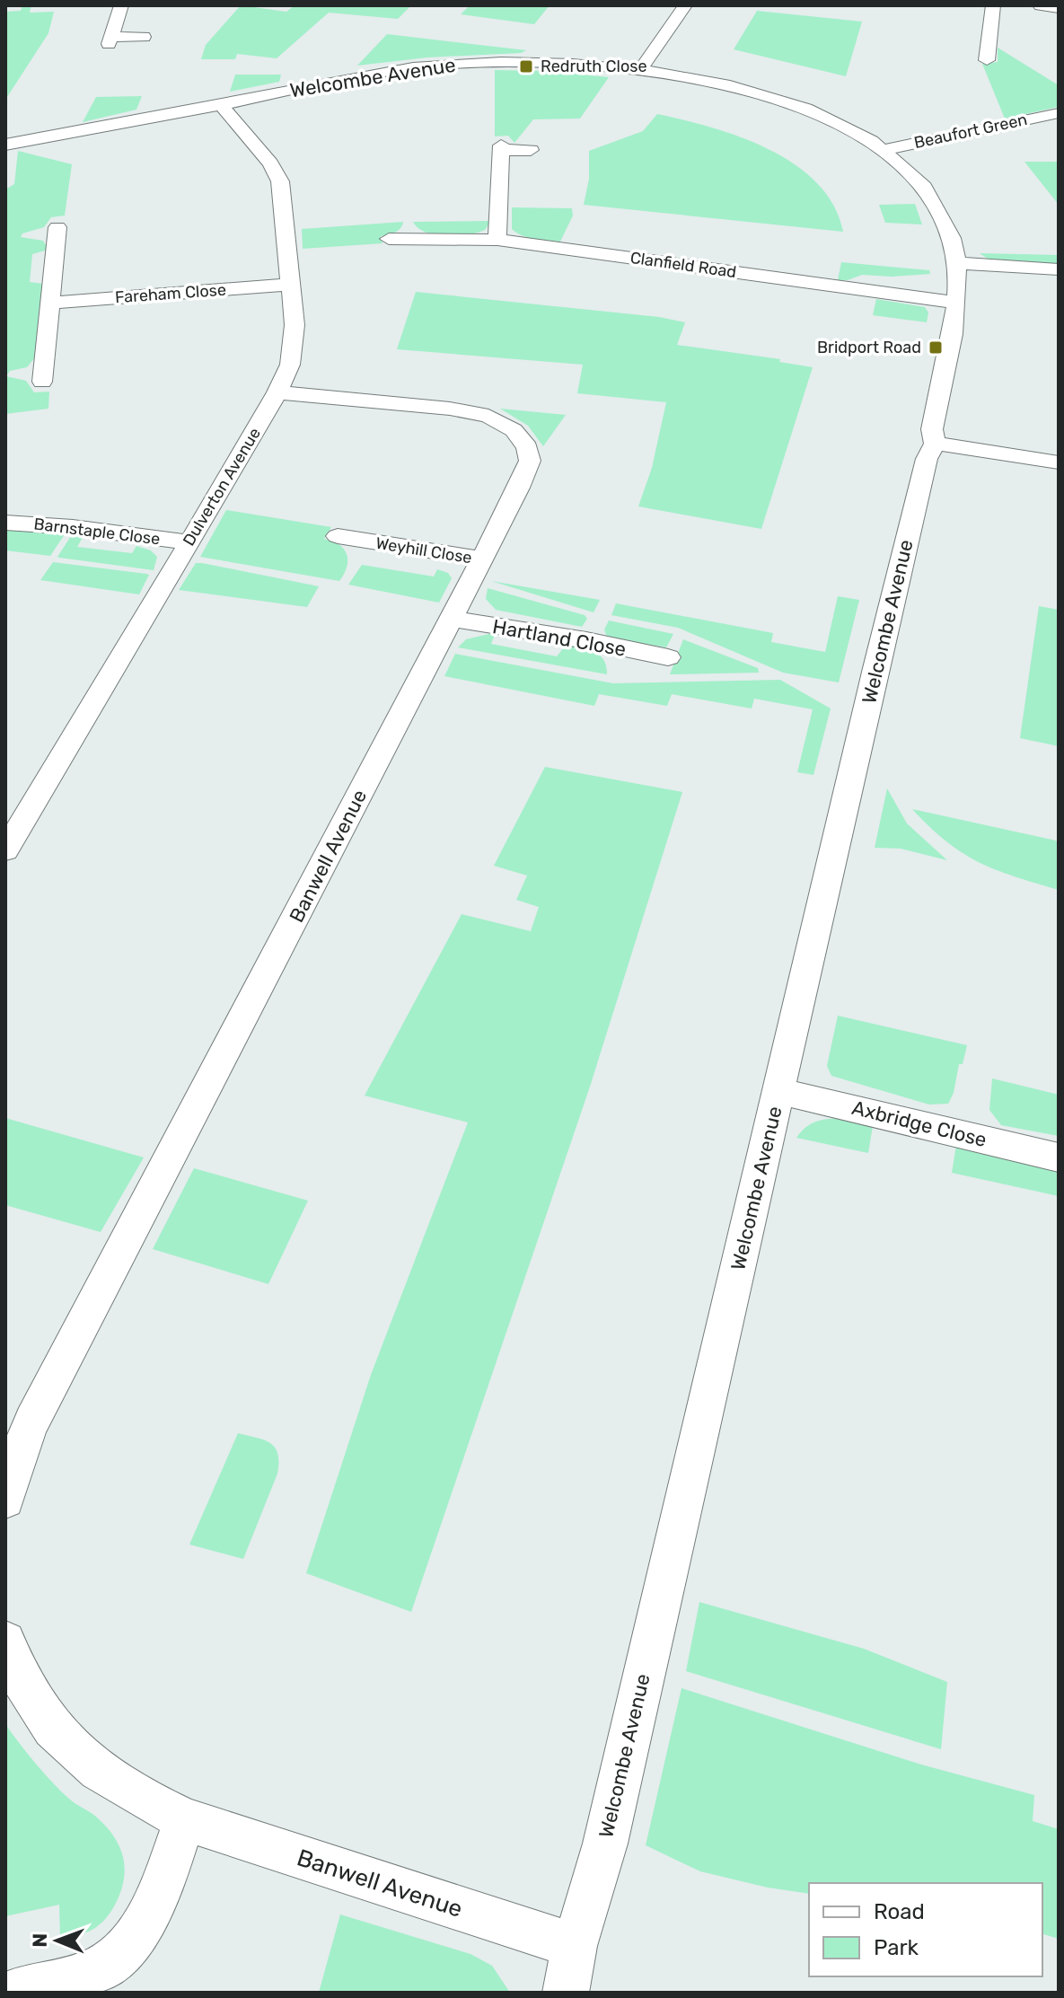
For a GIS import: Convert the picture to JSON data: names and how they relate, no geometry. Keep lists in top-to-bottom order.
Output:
{
  "streets": {
    "street": [
      "Welcombe Avenue",
      "Beaufort Green",
      "Clanfield Road",
      "Fareham Close",
      "Dulverton Avenue",
      "Barnstaple Close",
      "Weyhill Close",
      "Hartland Close",
      "Banwell Avenue",
      "Axbridge Close"
    ]
  },
  "crossings": [
    ["Welcombe Avenue", "Beaufort Green"],
    ["Welcombe Avenue", "Clanfield Road"],
    ["Welcombe Avenue", "Dulverton Avenue"],
    ["Welcombe Avenue", "Banwell Avenue"],
    ["Welcombe Avenue", "Axbridge Close"],
    ["Fareham Close", "Dulverton Avenue"],
    ["Dulverton Avenue", "Barnstaple Close"],
    ["Dulverton Avenue", "Banwell Avenue"],
    ["Weyhill Close", "Banwell Avenue"],
    ["Hartland Close", "Banwell Avenue"]
  ],
  "places": {
    "transit": ["Redruth Close", "Bridport Road"]
  },
  "legend": ["Road", "Park"],
  "north": "left"
}
